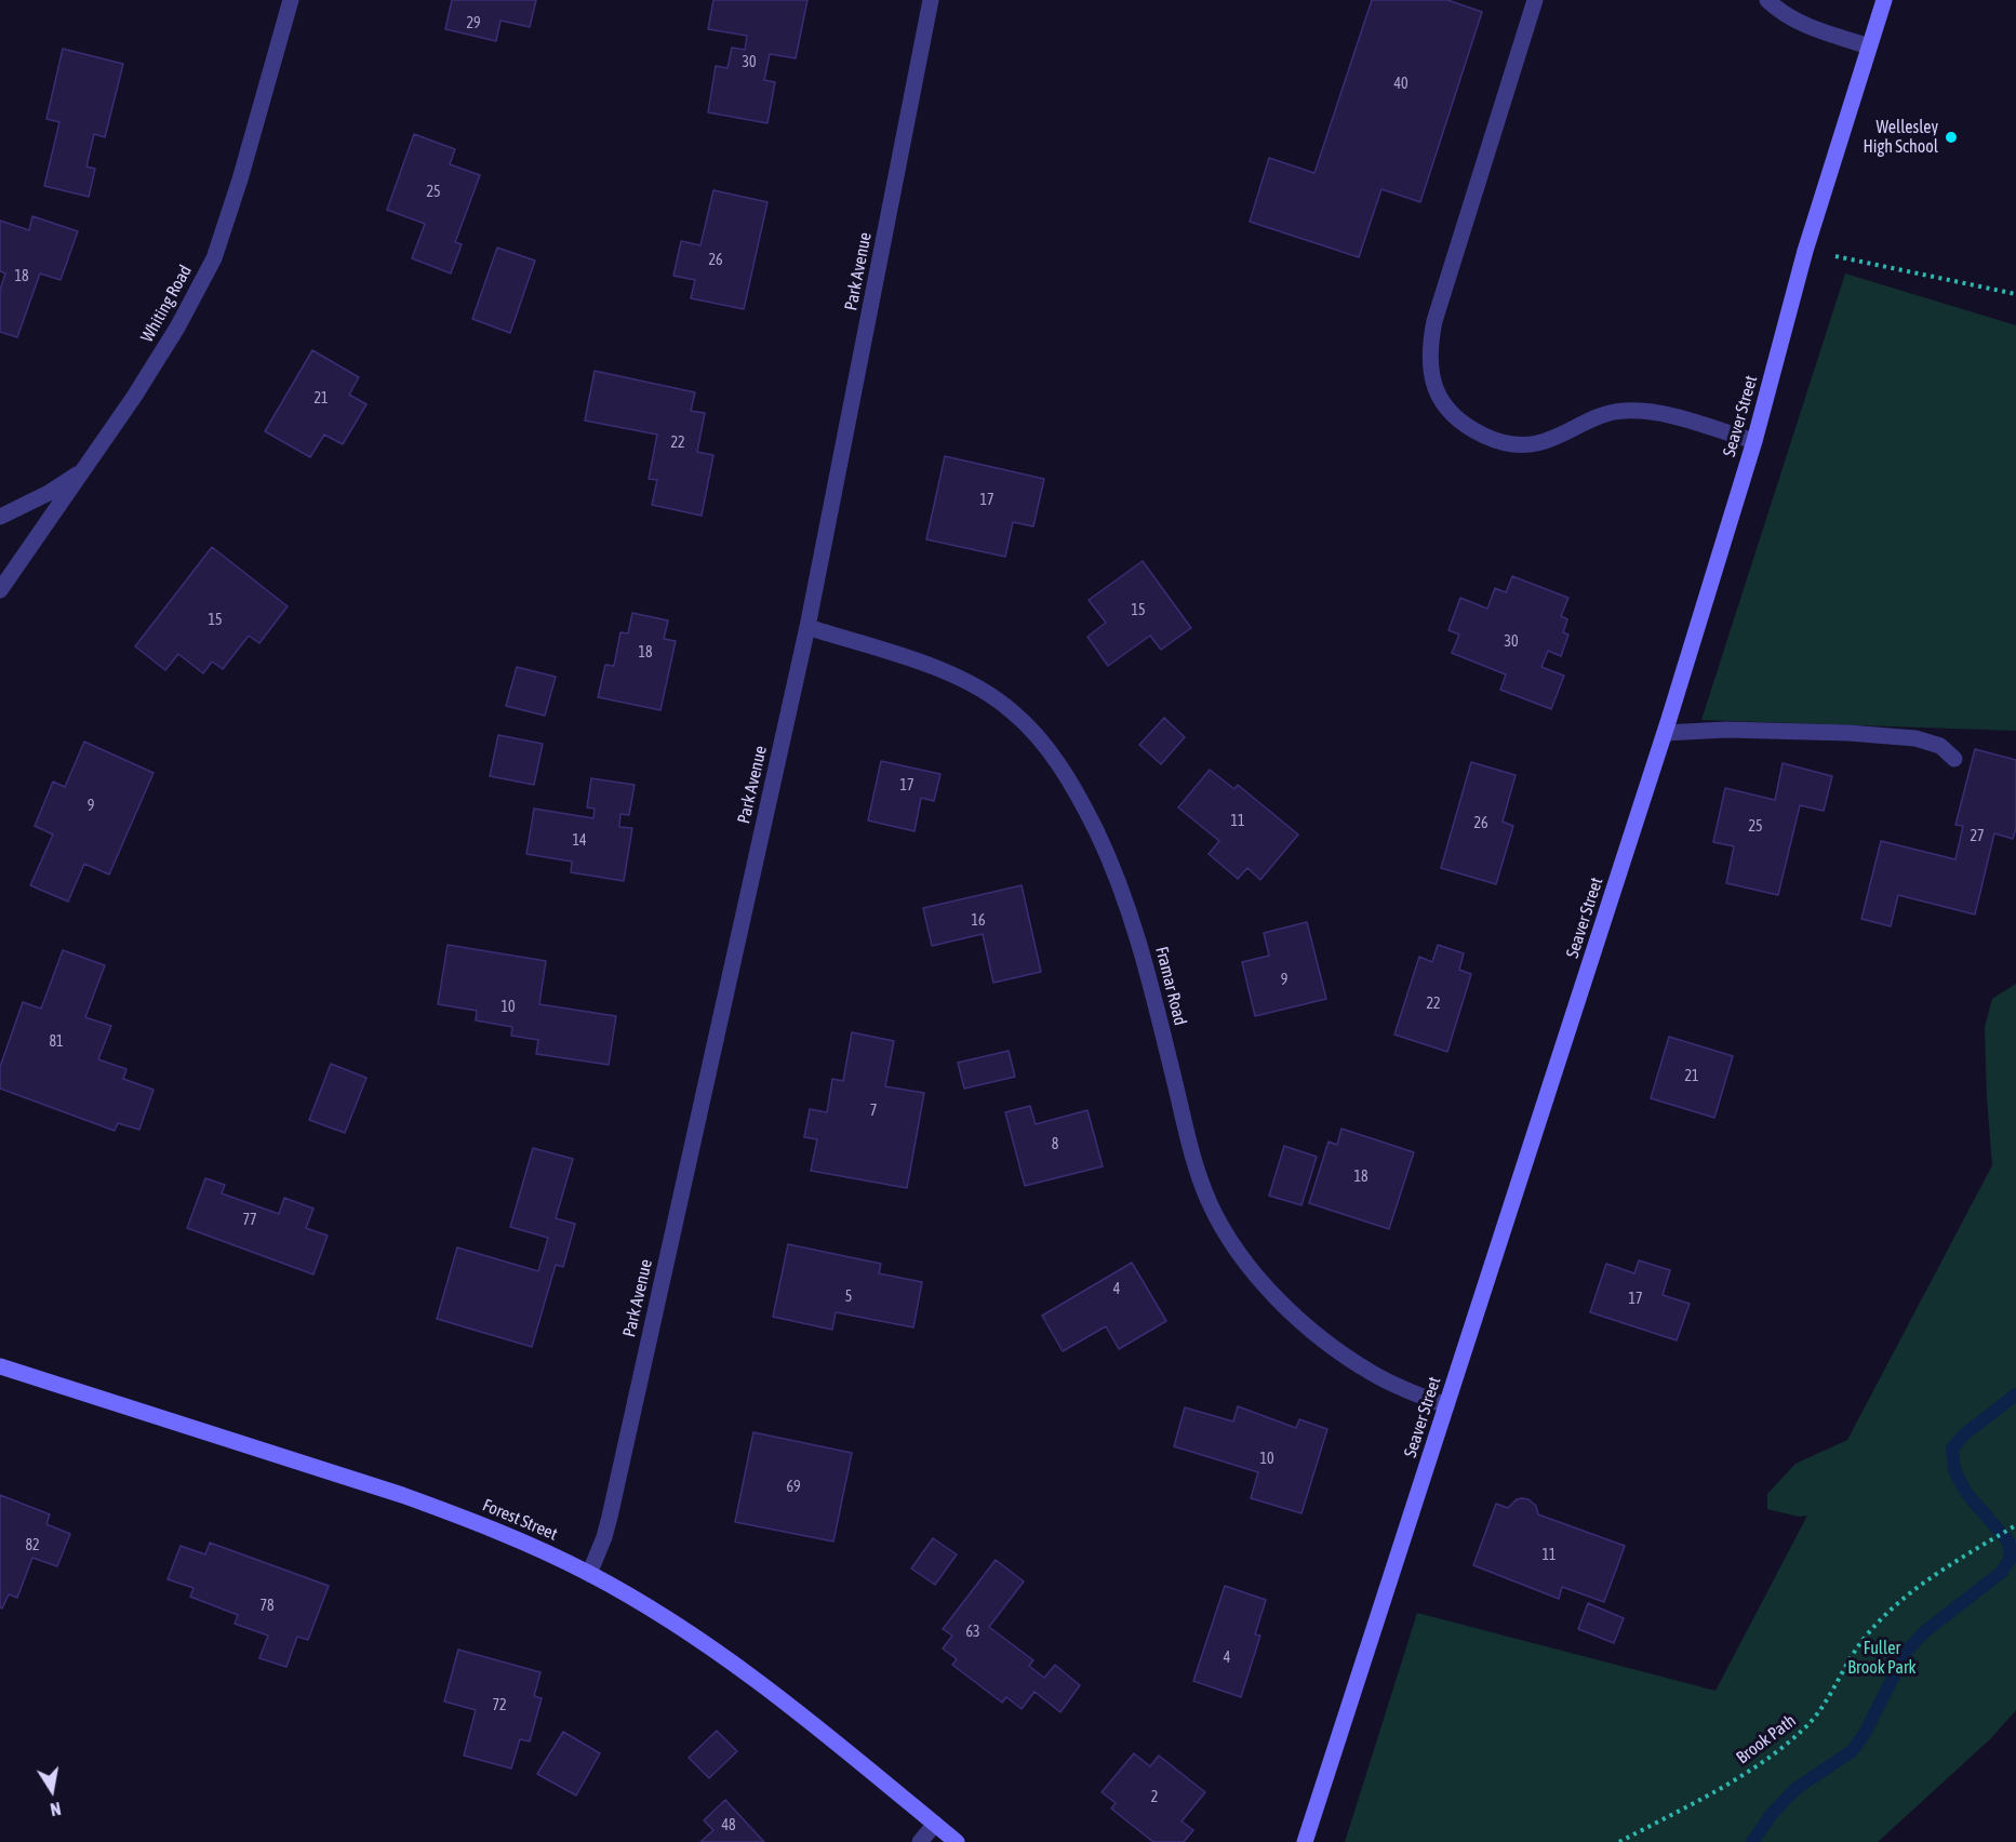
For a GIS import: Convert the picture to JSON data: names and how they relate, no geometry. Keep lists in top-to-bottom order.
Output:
{
  "streets": {
    "street": [
      "Park Avenue",
      "Whiting Road",
      "Seaver Street",
      "Framar Road",
      "Forest Street"
    ],
    "path": ["Brook Path"]
  },
  "crossings": [
    ["Park Avenue", "Framar Road"],
    ["Park Avenue", "Forest Street"],
    ["Seaver Street", "Framar Road"]
  ],
  "parks": ["Fuller Brook Park"],
  "places": ["Wellesley High School"],
  "house_numbers": [
    "29",
    "30",
    "40",
    "25",
    "26",
    "18",
    "21",
    "22",
    "17",
    "15",
    "15",
    "30",
    "18",
    "17",
    "9",
    "11",
    "26",
    "25",
    "27",
    "14",
    "16",
    "9",
    "22",
    "10",
    "81",
    "21",
    "7",
    "8",
    "18",
    "77",
    "4",
    "5",
    "17",
    "10",
    "69",
    "82",
    "11",
    "78",
    "63",
    "4",
    "72",
    "2",
    "48"
  ],
  "north": "bottom"
}
